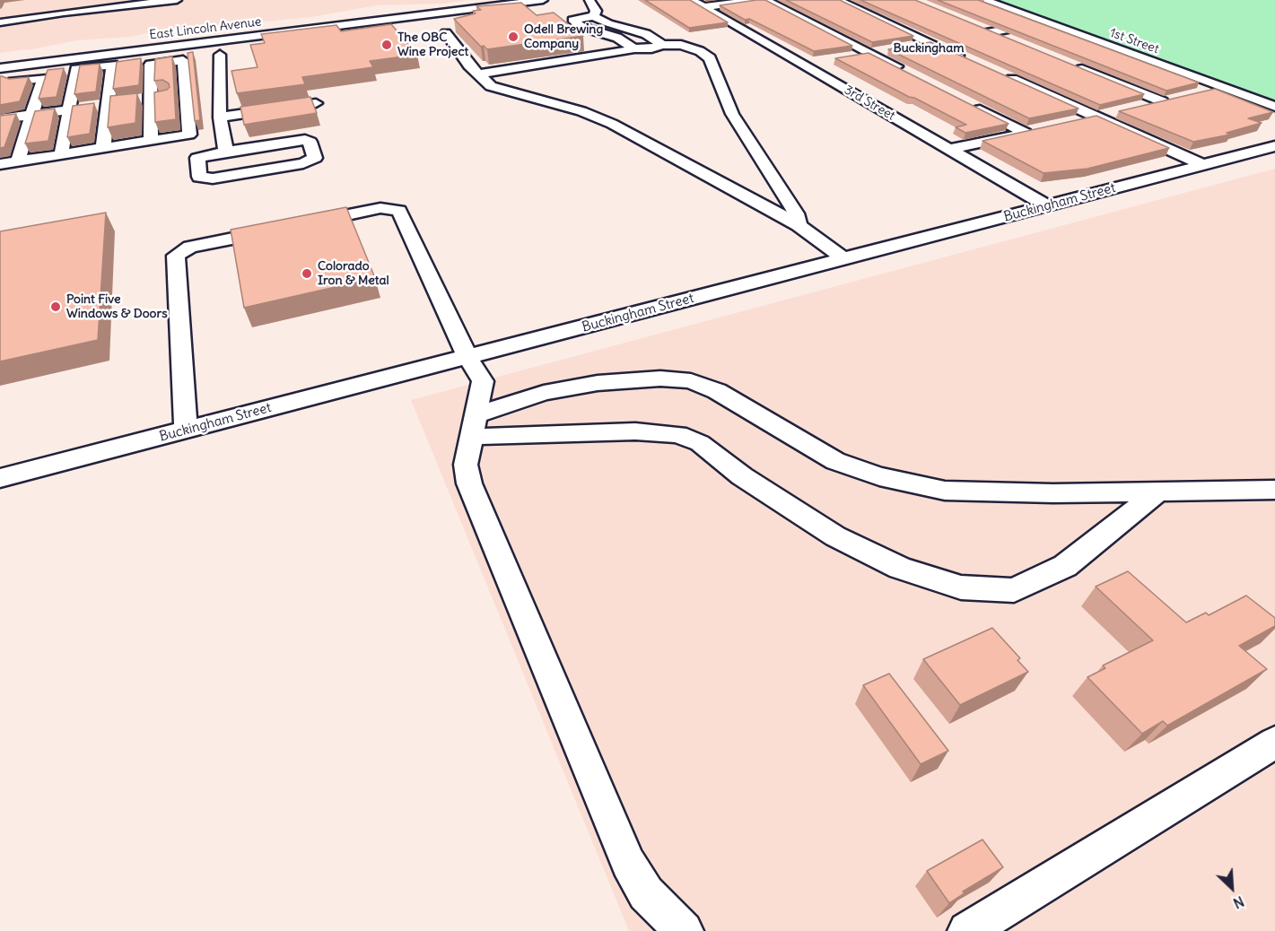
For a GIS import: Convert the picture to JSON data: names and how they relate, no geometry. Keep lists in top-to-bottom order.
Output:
{
  "streets": {
    "street": [
      "East Lincoln Avenue",
      "1st Street",
      "3rd Street",
      "Buckingham Street"
    ]
  },
  "crossings": [
    ["3rd Street", "Buckingham Street"]
  ],
  "districts": ["Buckingham"],
  "places": [
    "Odell Brewing Company",
    "The OBC Wine Project",
    "Colorado Iron & Metal",
    "Point Five Windows & Doors"
  ],
  "north": "bottom right"
}
